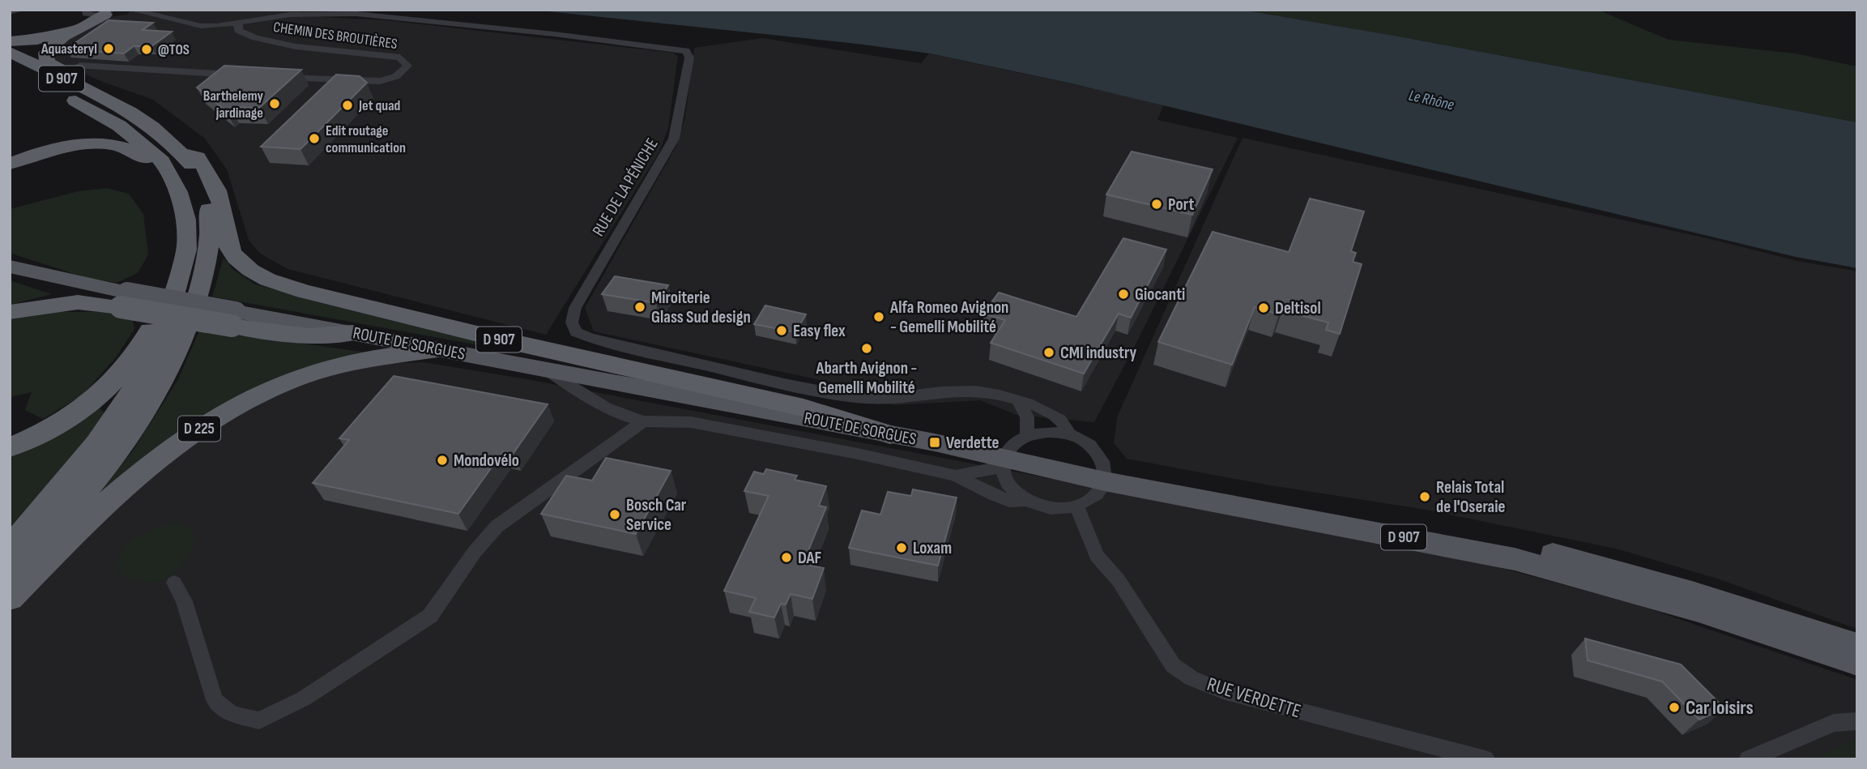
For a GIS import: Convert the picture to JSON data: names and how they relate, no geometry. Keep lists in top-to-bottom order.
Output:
{
  "streets": {
    "highway": ["D 907", "D 225"],
    "main road": ["ROUTE DE SORGUES"],
    "street": ["CHEMIN DES BROUTIÈRES", "RUE DE LA PÉNICHE", "RUE VERDETTE"]
  },
  "crossings": [
    ["CHEMIN DES BROUTIÈRES", "RUE DE LA PÉNICHE"],
    ["D 907", "ROUTE DE SORGUES"],
    ["ROUTE DE SORGUES", "D 225"]
  ],
  "water": ["Le Rhône"],
  "places": {
    "other": [
      "Aquasteryl",
      "@TOS",
      "Barthelemy jardinage",
      "Jet quad",
      "Edit routage communication",
      "Port",
      "Giocanti",
      "Miroiterie Glass Sud design",
      "Deltisol",
      "Alfa Romeo Avignon - Gemelli Mobilité",
      "Easy flex",
      "Abarth Avignon - Gemelli Mobilité",
      "CMI industry",
      "Mondovélo",
      "Relais Total de l'Oseraie",
      "Bosch Car Service",
      "Loxam",
      "DAF",
      "Car loisirs"
    ],
    "transit": ["Verdette"]
  }
}
